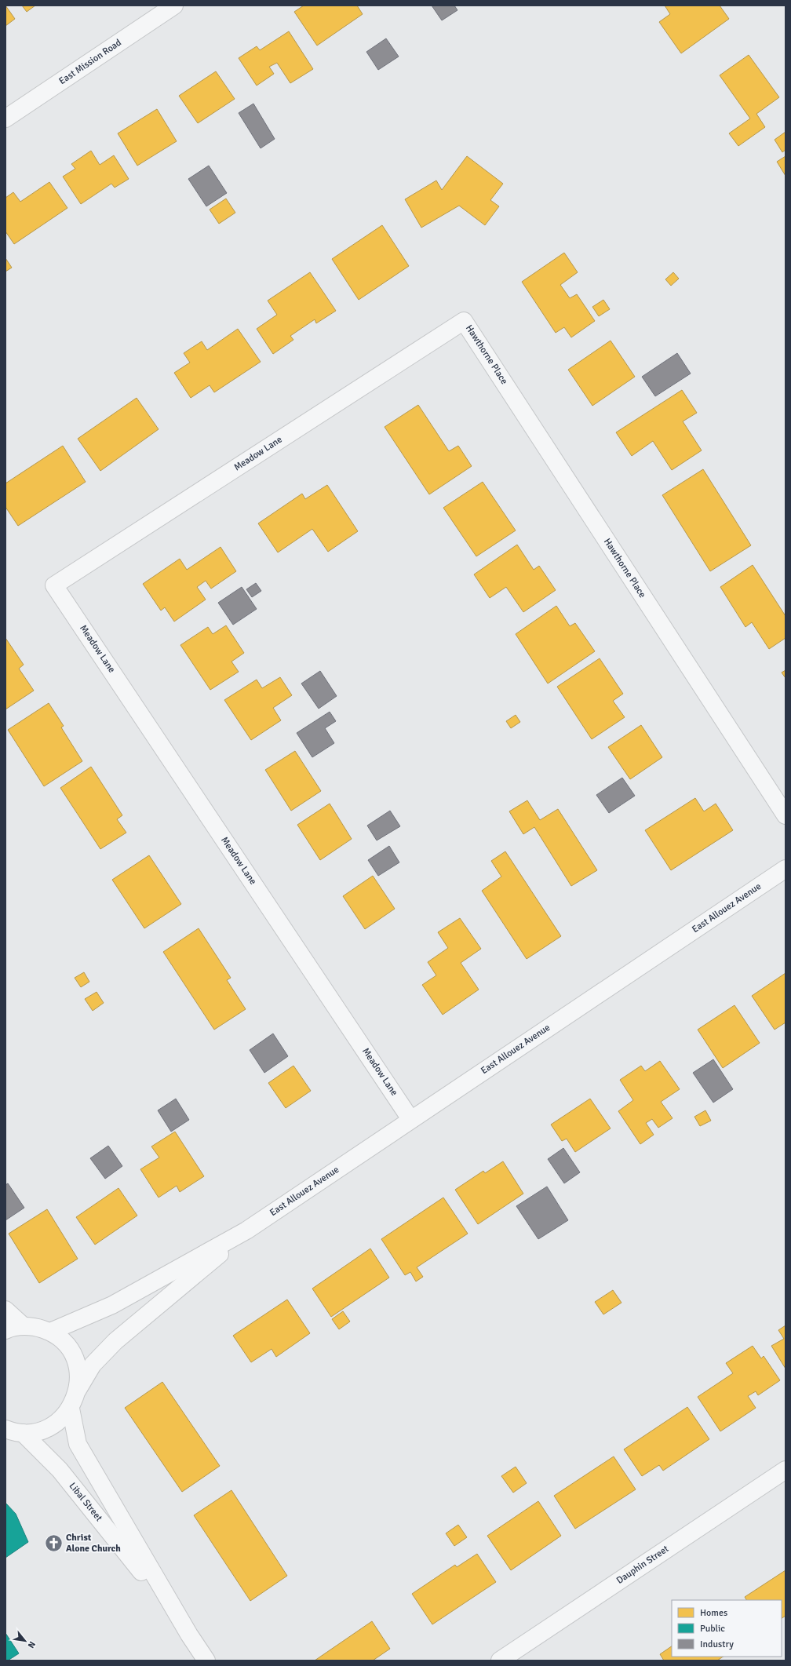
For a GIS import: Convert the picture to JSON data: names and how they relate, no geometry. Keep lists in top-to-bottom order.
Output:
{
  "streets": {
    "street": [
      "East Mission Road",
      "Hawthorne Place",
      "Meadow Lane",
      "East Allouez Avenue",
      "Libal Street",
      "Dauphin Street"
    ]
  },
  "crossings": [
    ["Hawthorne Place", "Meadow Lane"],
    ["Meadow Lane", "East Allouez Avenue"]
  ],
  "places": {
    "church": ["Christ Alone Church"]
  },
  "legend": ["Homes", "Public", "Industry"],
  "north": "bottom right"
}
